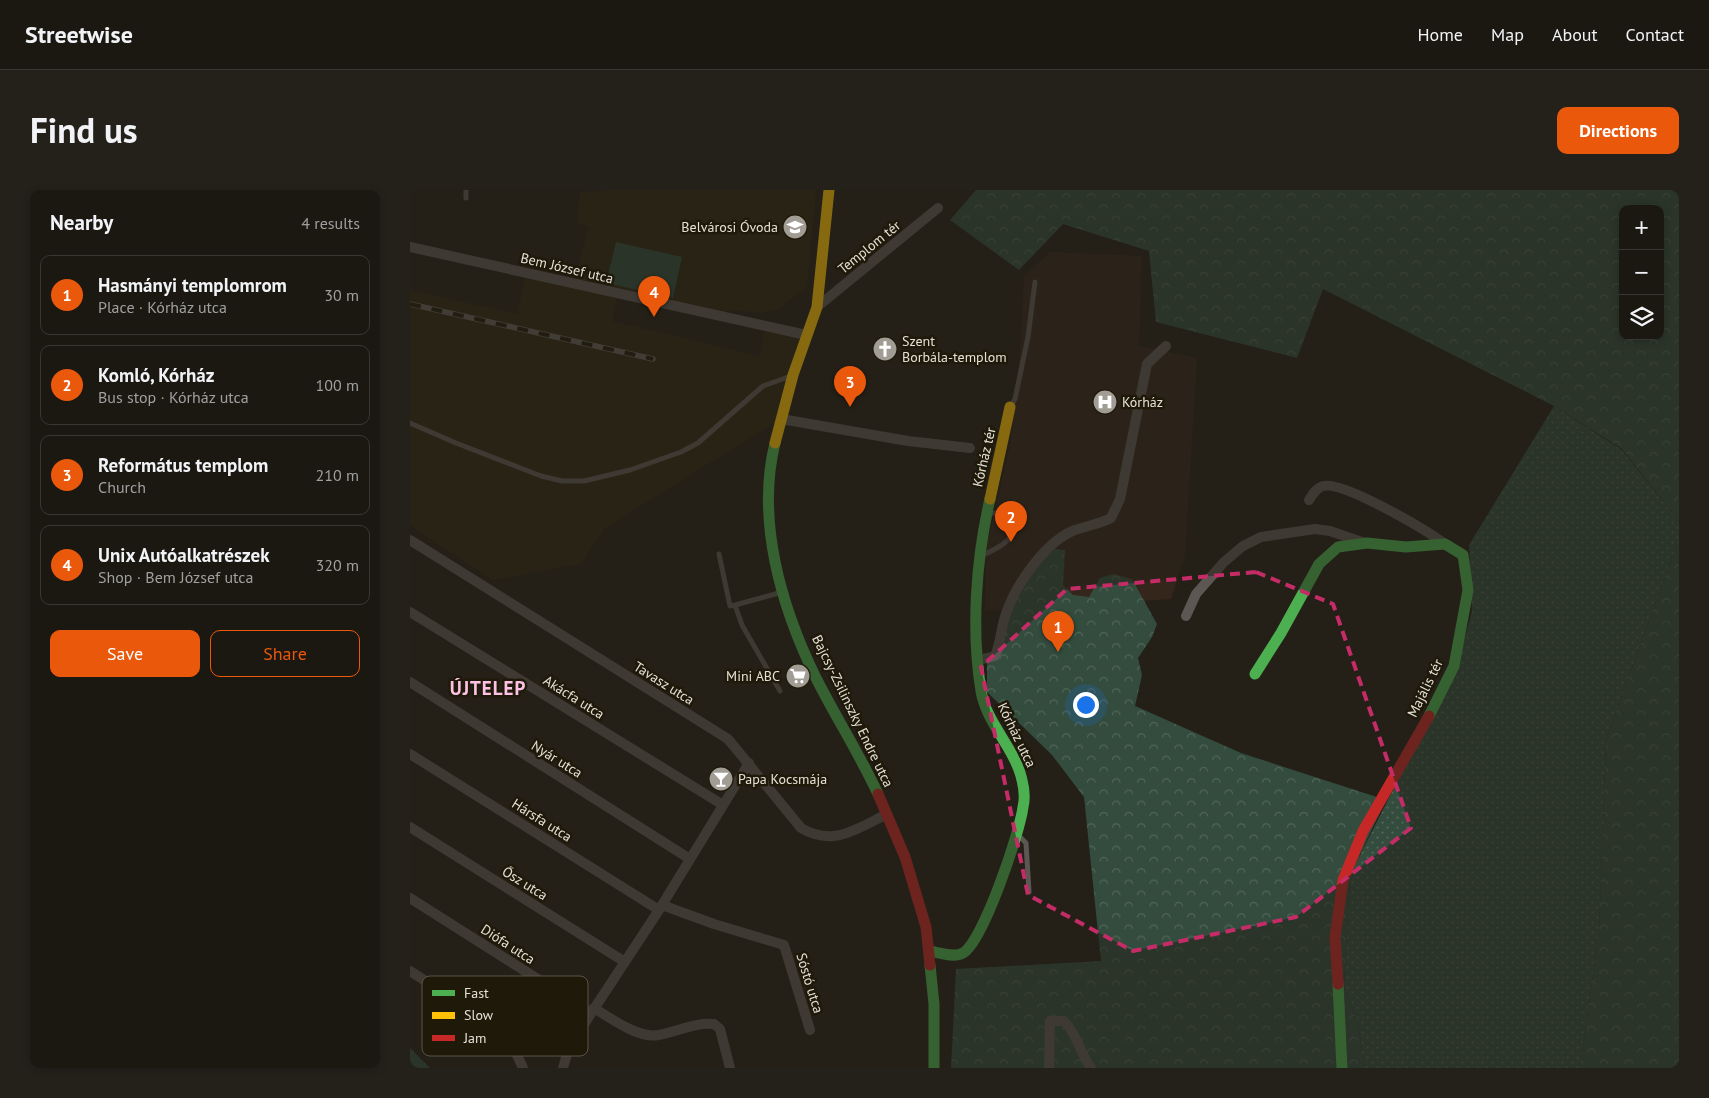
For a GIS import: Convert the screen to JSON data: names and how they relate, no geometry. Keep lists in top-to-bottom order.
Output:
{
  "streets": {
    "street": [
      "Templom tér",
      "Bem József utca",
      "Kórház tér",
      "Tavasz utca",
      "Majális tér",
      "Akácfa utca",
      "Bajcsy-Zsilinszky Endre utca",
      "Kórház utca",
      "Nyár utca",
      "Hársfa utca",
      "Ősz utca",
      "Diófa utca",
      "Sóstó utca"
    ]
  },
  "crossings": [
    ["Templom tér", "Bajcsy-Zsilinszky Endre utca"],
    ["Bem József utca", "Bajcsy-Zsilinszky Endre utca"],
    ["Kórház tér", "Kórház utca"],
    ["Tavasz utca", "Bajcsy-Zsilinszky Endre utca"],
    ["Bajcsy-Zsilinszky Endre utca", "Kórház utca"],
    ["Hársfa utca", "Sóstó utca"]
  ],
  "districts": ["ÚJTELEP"],
  "places": {
    "school or university": ["Belvárosi Óvoda"],
    "church": ["Szent Borbála-templom"],
    "hospital": ["Kórház"],
    "supermarket": ["Mini ABC"],
    "bar": ["Papa Kocsmája"]
  },
  "legend": ["Fast", "Slow", "Jam"],
  "page": {
    "header": "Streetwise",
    "nav": [
      "Home",
      "Map",
      "About",
      "Contact"
    ],
    "title": "Find us",
    "buttons": [
      "Directions",
      ["Save", "Share"]
    ],
    "heading": ["Nearby", "4 results"],
    "map_buttons": ["+", "−"],
    "list": [
      {
        "mark": "1",
        "name": "Hasmányi templomrom",
        "note": "Place · Kórház utca",
        "value": "30 m"
      },
      {
        "mark": "2",
        "name": "Komló, Kórház",
        "note": "Bus stop · Kórház utca",
        "value": "100 m"
      },
      {
        "mark": "3",
        "name": "Református templom",
        "note": "Church",
        "value": "210 m"
      },
      {
        "mark": "4",
        "name": "Unix Autóalkatrészek",
        "note": "Shop · Bem József utca",
        "value": "320 m"
      }
    ],
    "pins": [
      "4",
      "3",
      "2",
      "1"
    ]
  }
}
